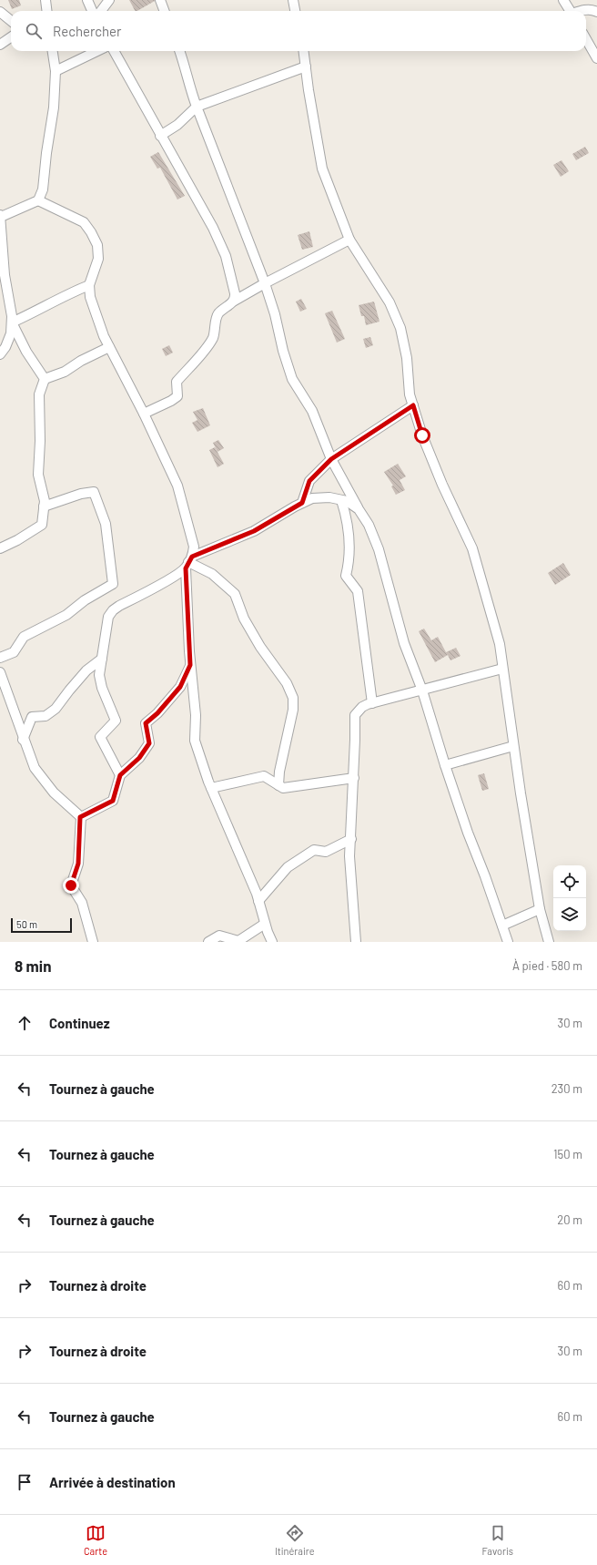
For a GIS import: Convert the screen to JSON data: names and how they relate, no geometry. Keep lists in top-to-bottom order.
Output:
{
  "scale_bar": "50 m",
  "page": {
    "search": "Rechercher",
    "scale": "50 m",
    "heading": ["8 min", "À pied · 580 m"],
    "list": [
      ["Continuez", "30 m"],
      ["Tournez à gauche", "230 m"],
      ["Tournez à gauche", "150 m"],
      ["Tournez à gauche", "20 m"],
      ["Tournez à droite", "60 m"],
      ["Tournez à droite", "30 m"],
      ["Tournez à gauche", "60 m"],
      "Arrivée à destination"
    ],
    "nav": ["Carte", "Itinéraire", "Favoris"]
  }
}
